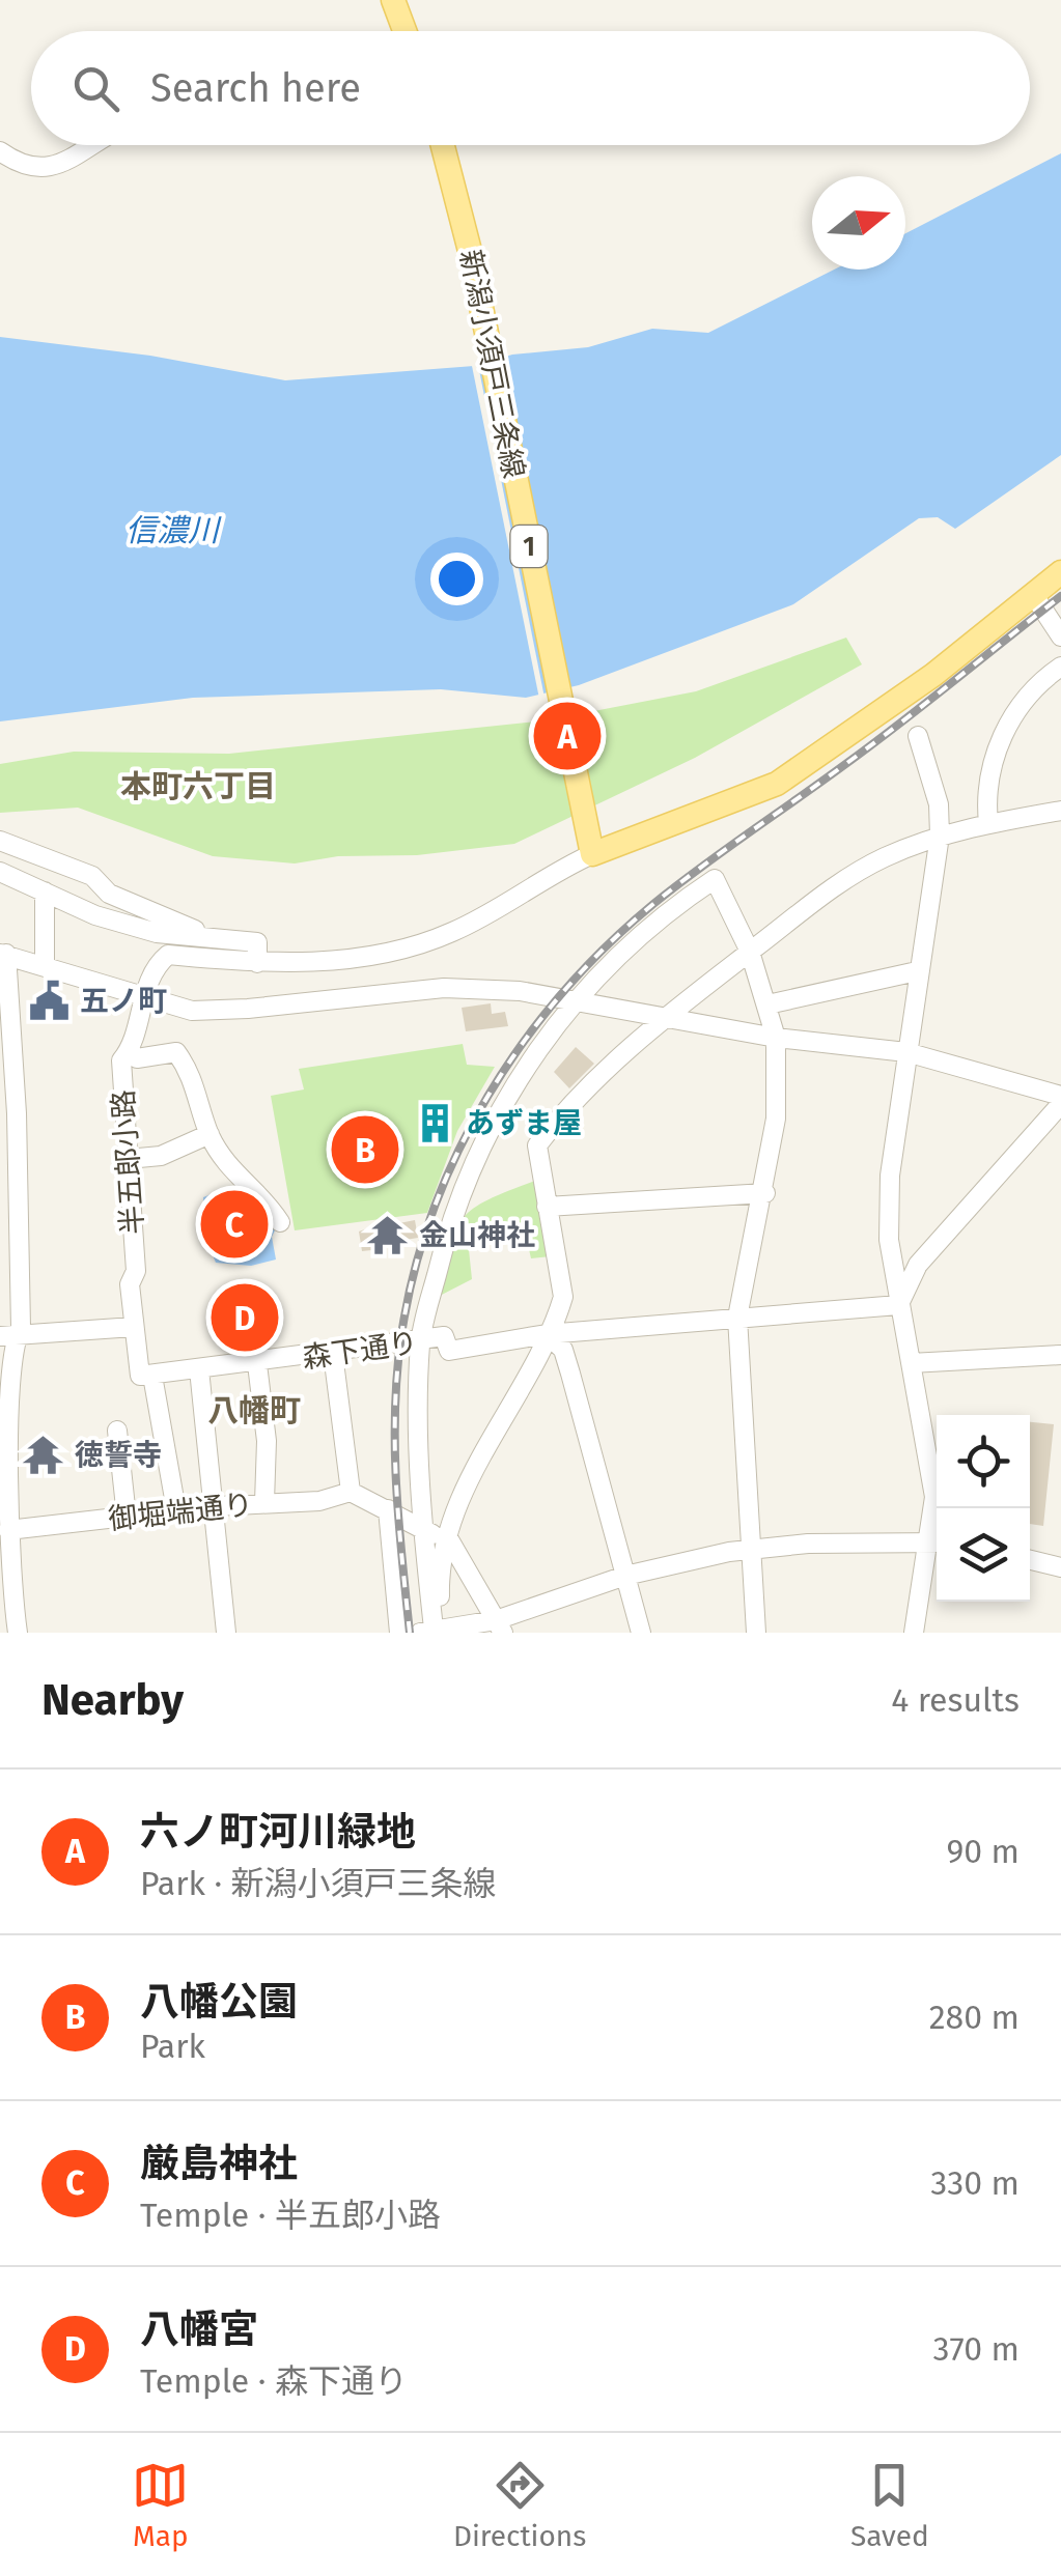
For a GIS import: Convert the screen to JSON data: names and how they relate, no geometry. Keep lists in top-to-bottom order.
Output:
{
  "streets": {
    "main road": ["新潟小須戸三条線", "1"],
    "street": ["半五郎小路", "森下通り", "御堀端通り"]
  },
  "districts": ["本町六丁目", "八幡町"],
  "water": ["信濃川"],
  "places": {
    "public building": ["五ノ町"],
    "building": ["あずま屋"],
    "temple": ["金山神社", "徳誓寺"]
  },
  "north": "right",
  "page": {
    "search": "Search here",
    "pins": [
      "A",
      "B",
      "C",
      "D"
    ],
    "heading": ["Nearby", "4 results"],
    "list": [
      {
        "mark": "A",
        "name": "六ノ町河川緑地",
        "note": "Park · 新潟小須戸三条線",
        "value": "90 m"
      },
      {
        "mark": "B",
        "name": "八幡公園",
        "note": "Park",
        "value": "280 m"
      },
      {
        "mark": "C",
        "name": "厳島神社",
        "note": "Temple · 半五郎小路",
        "value": "330 m"
      },
      {
        "mark": "D",
        "name": "八幡宮",
        "note": "Temple · 森下通り",
        "value": "370 m"
      }
    ],
    "nav": ["Map", "Directions", "Saved"]
  }
}
